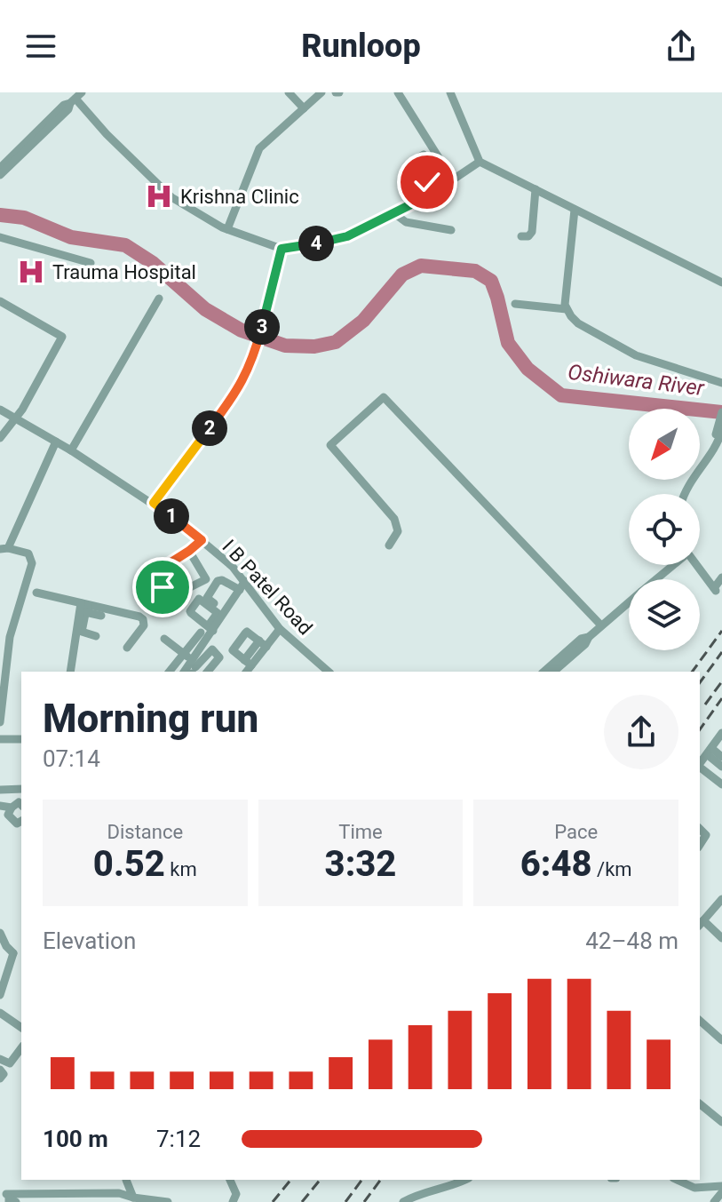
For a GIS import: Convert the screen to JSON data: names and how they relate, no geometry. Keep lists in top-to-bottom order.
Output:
{
  "streets": {
    "street": ["I B Patel Road"]
  },
  "water": ["Oshiwara River"],
  "places": {
    "hospital": ["Krishna Clinic", "Trauma Hospital"]
  },
  "north": "bottom left",
  "page": {
    "header": "Runloop",
    "pins": [
      "4",
      "3",
      "2",
      "1"
    ],
    "heading": ["Morning run", "07:14"],
    "stats": [
      ["Distance", "0.52 km"],
      ["Time", "3:32"],
      ["Pace", "6:48 /km"]
    ],
    "chart": ["Elevation", "42–48 m"],
    "list": [
      {
        "name": "100 m",
        "note": "7:12"
      }
    ]
  }
}
